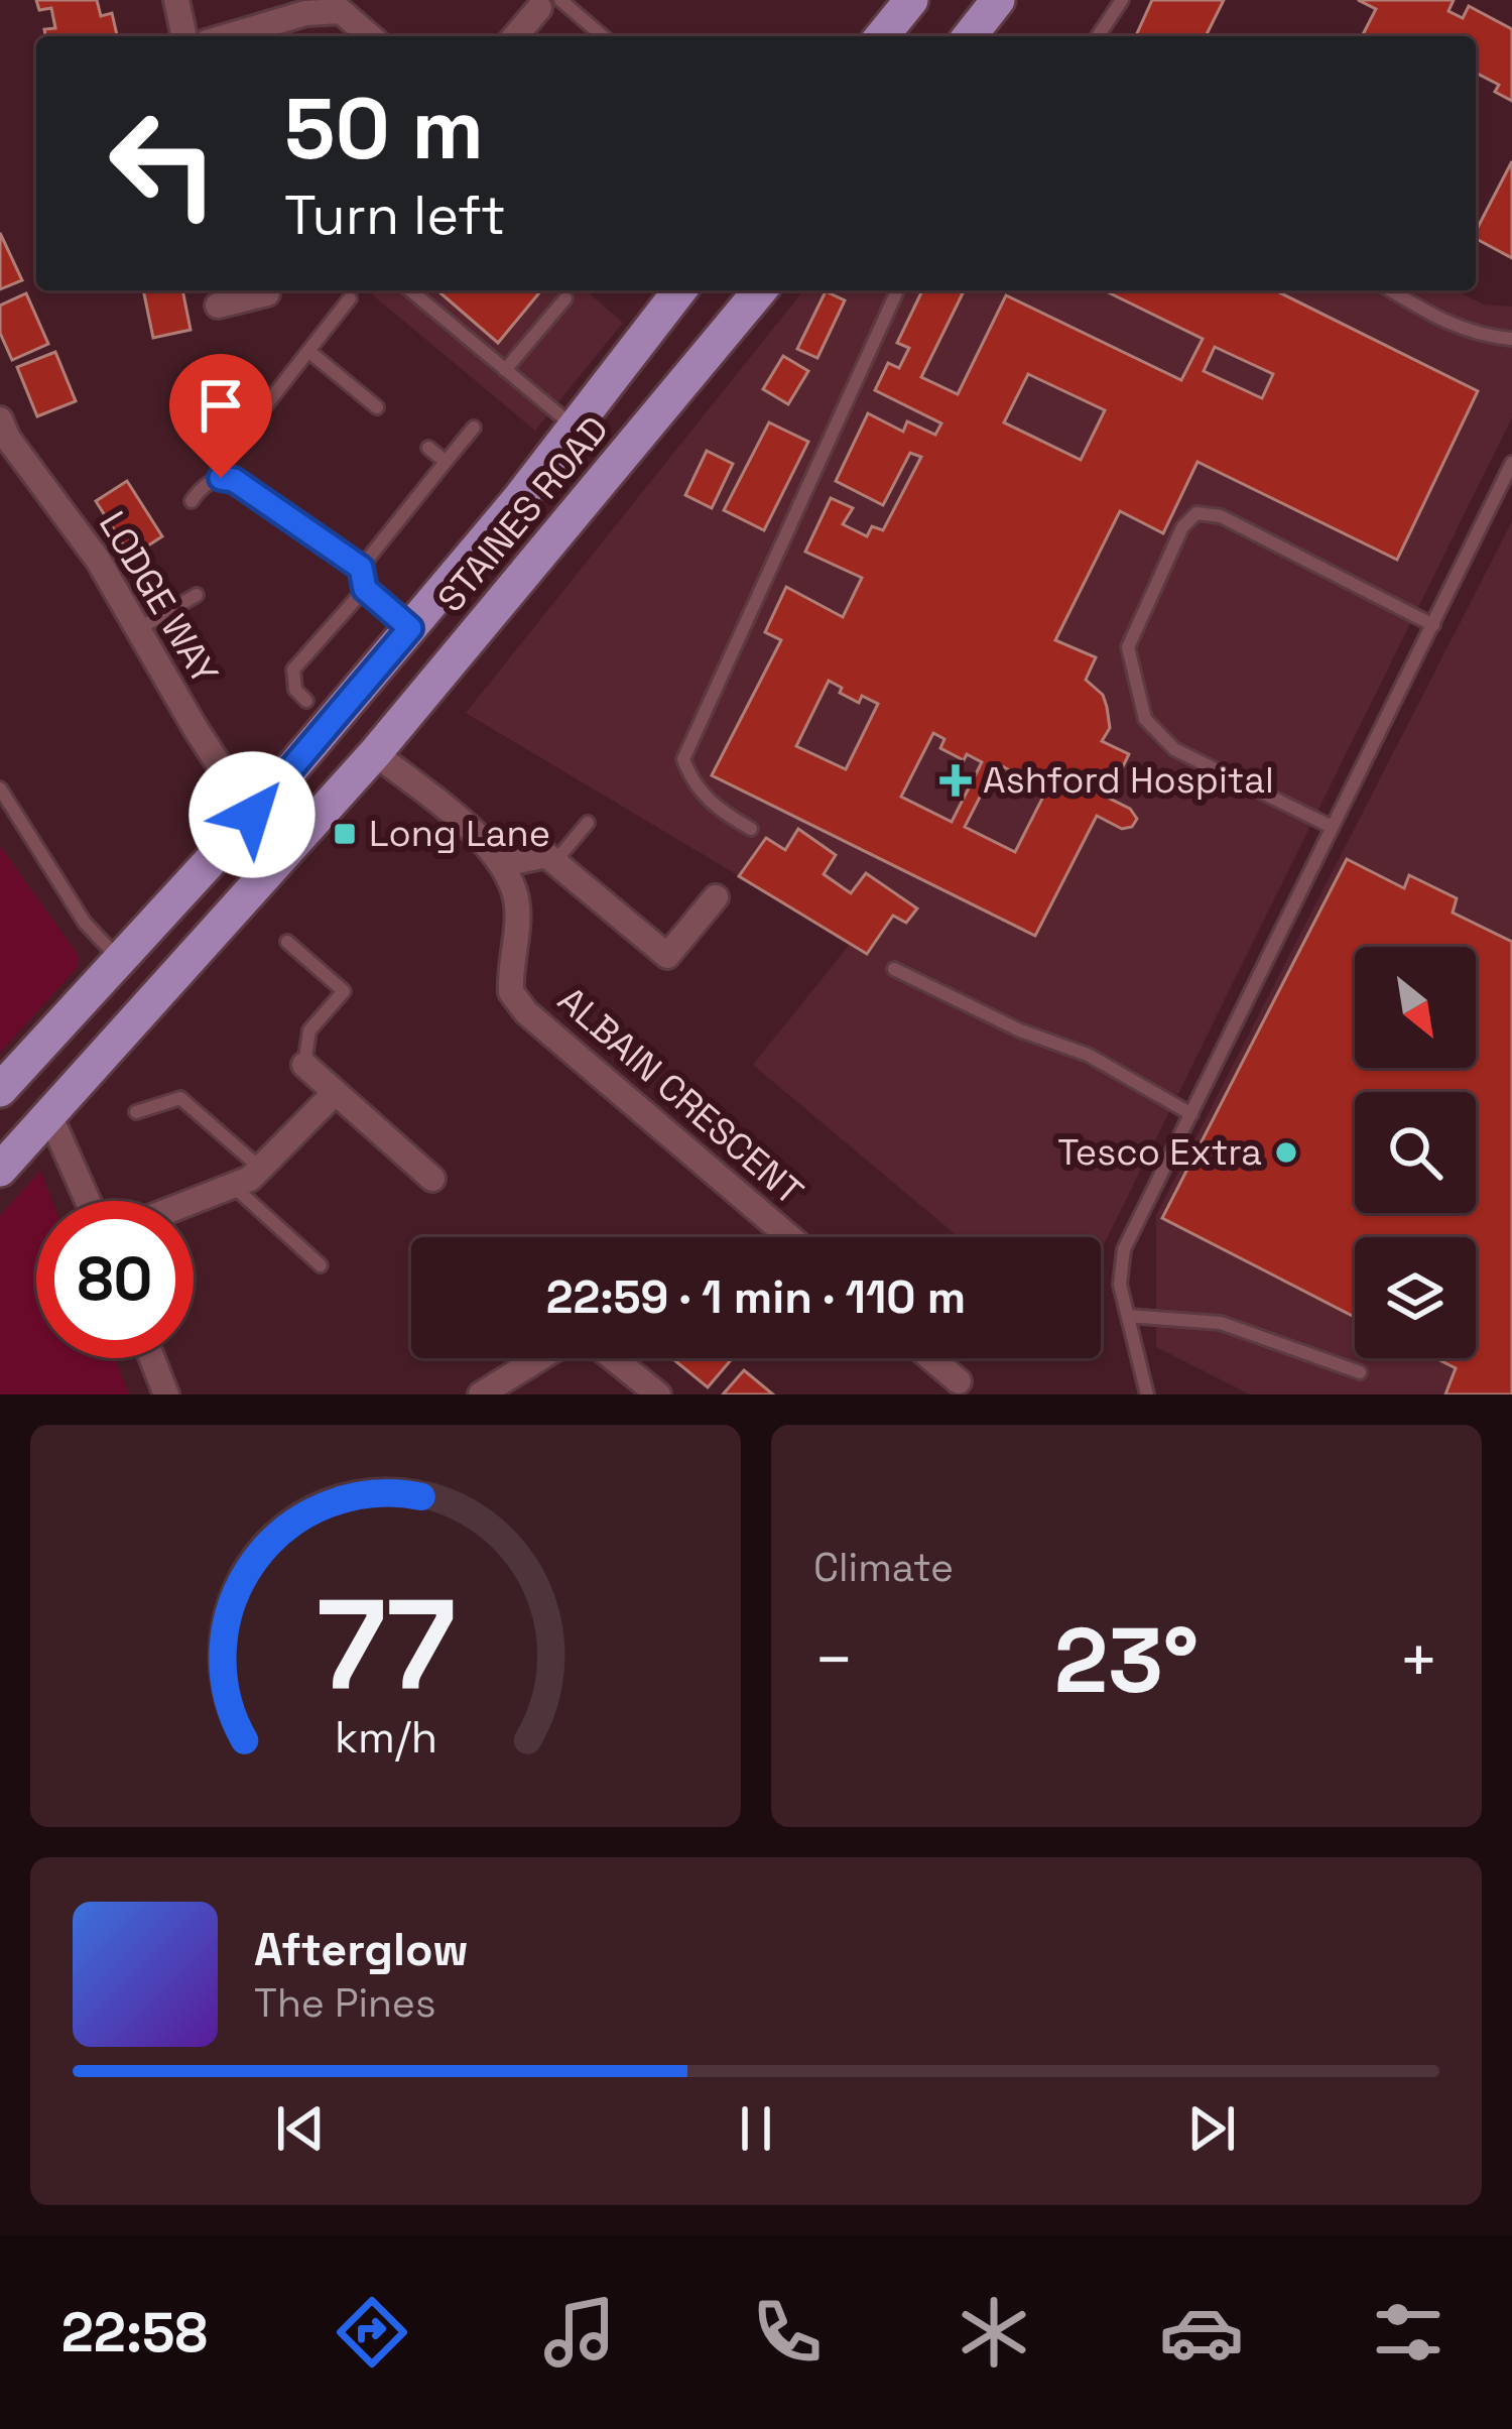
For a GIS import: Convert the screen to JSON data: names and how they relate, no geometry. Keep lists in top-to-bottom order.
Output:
{
  "streets": {
    "highway": ["STAINES ROAD"],
    "street": ["LODGE WAY", "ALBAIN CRESCENT"]
  },
  "crossings": [
    ["STAINES ROAD", "LODGE WAY"]
  ],
  "places": {
    "health": ["Ashford Hospital"],
    "transit": ["Long Lane"],
    "other": ["Tesco Extra"]
  },
  "north": "bottom right",
  "page": {
    "turn": ["50 m", "Turn left"],
    "limit": "80",
    "trip": "22:59 · 1 min · 110 m",
    "tile": "Climate",
    "heat": ["−", "23°", "+"],
    "song": ["Afterglow", "The Pines"],
    "tabs": "22:58",
    "gauge": ["77", "km/h"]
  }
}
